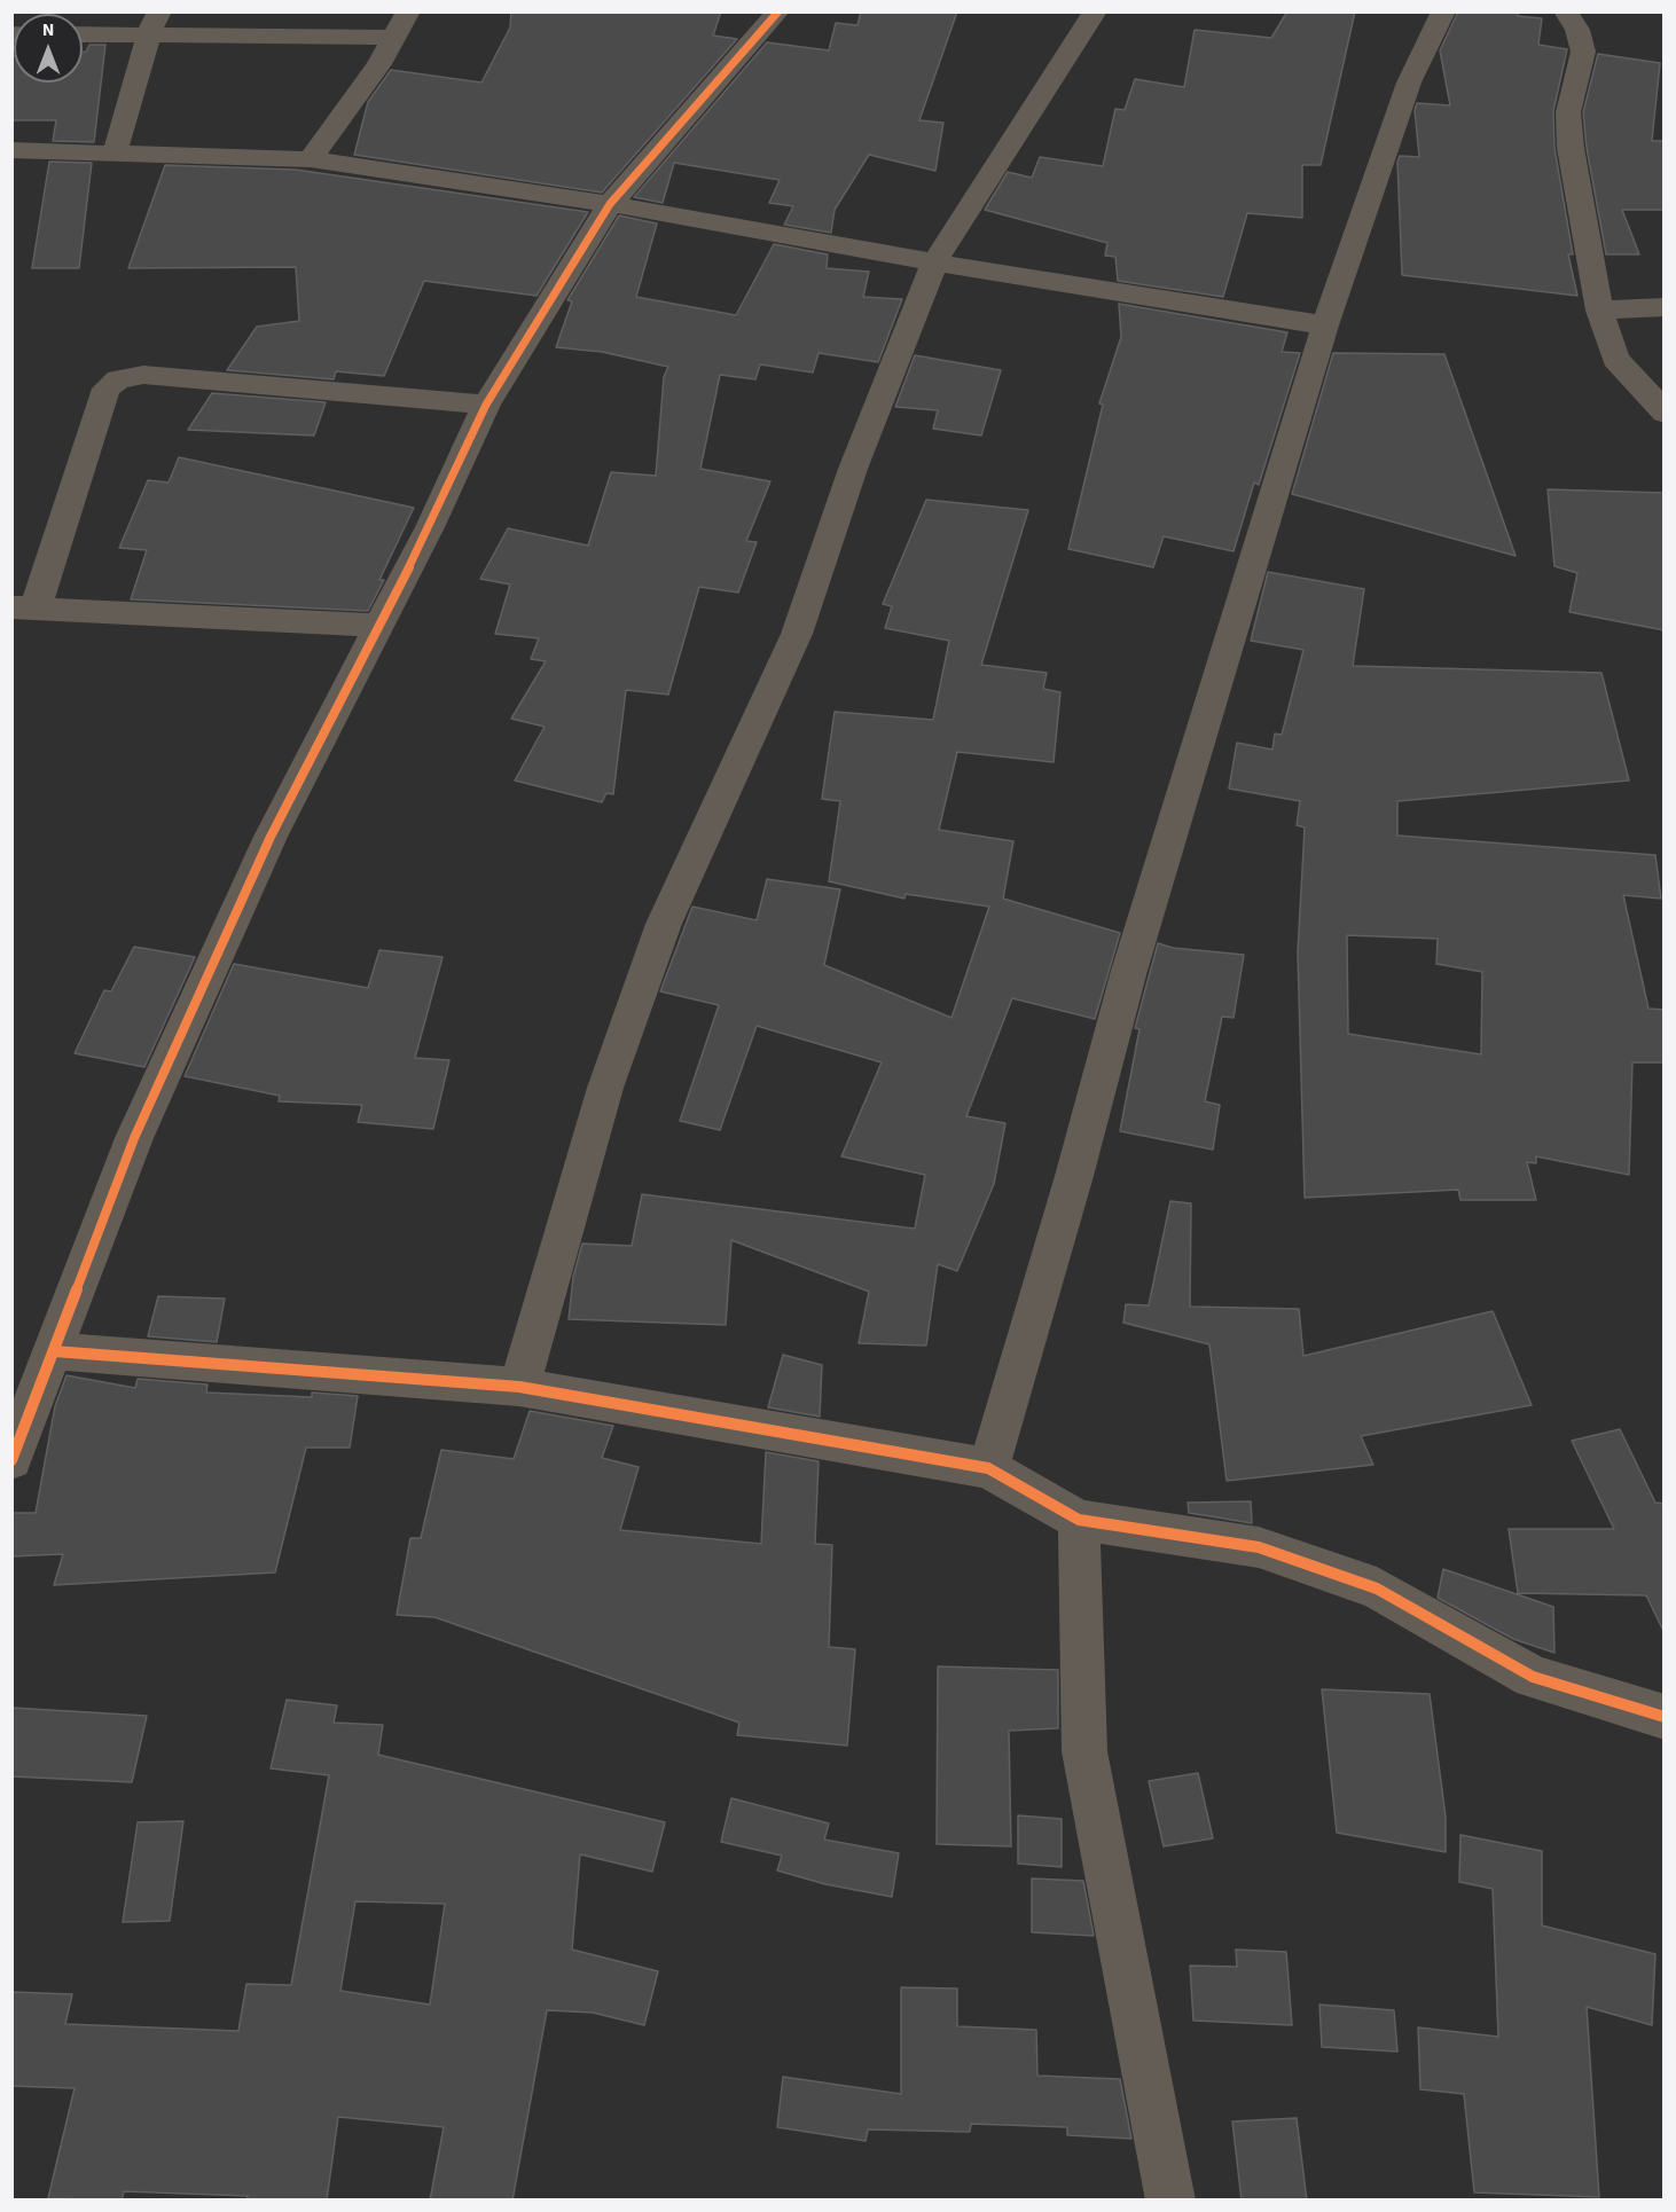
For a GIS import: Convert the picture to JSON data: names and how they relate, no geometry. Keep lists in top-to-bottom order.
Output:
{
  "north": "top"
}
